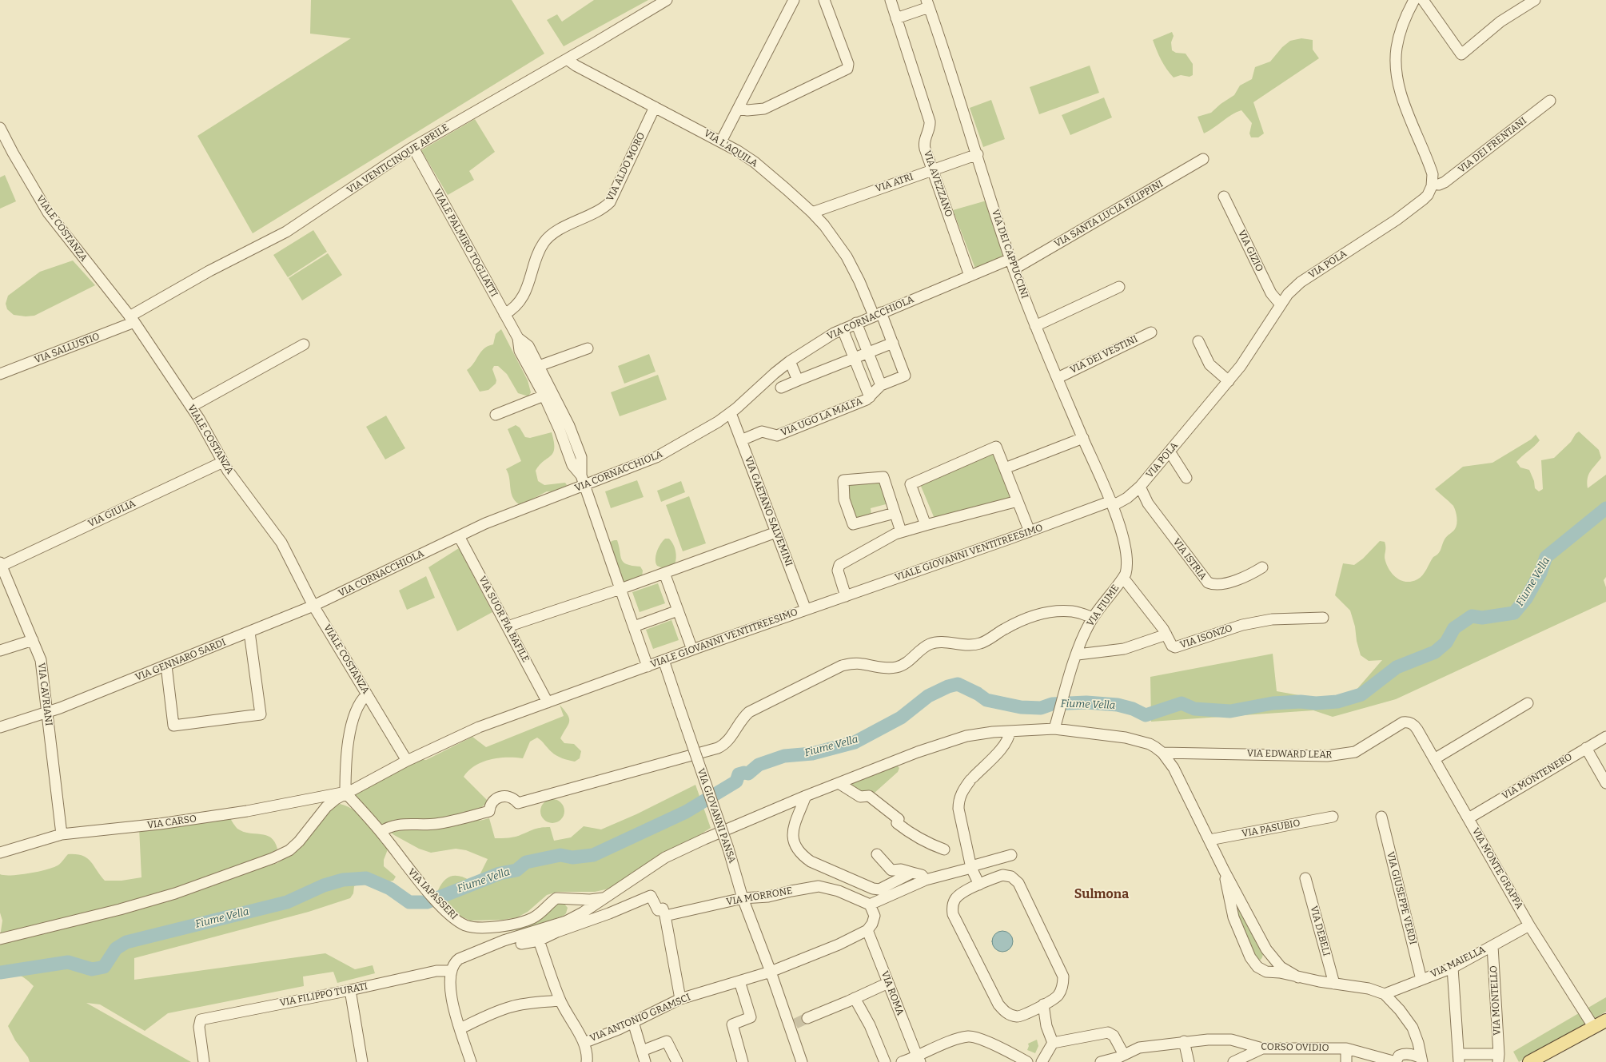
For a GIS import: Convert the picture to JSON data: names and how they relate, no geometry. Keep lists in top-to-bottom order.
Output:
{
  "streets": {
    "street": [
      "VIA DEI FRENTANI",
      "VIA L'AQUILA",
      "VIA VENTICINQUE APRILE",
      "VIA ALDO MORO",
      "VIA ATRI",
      "VIA AVEZZANO",
      "VIA SANTA LUCIA FILIPPINI",
      "VIALE COSTANZA",
      "VIALE PALMIRO TOGLIATTI",
      "VIA GIZIO",
      "VIA DEI CAPPUCCINI",
      "VIA POLA",
      "VIA CORNACCHIOLA",
      "VIA SALLUSTIO",
      "VIA DEI VESTINI",
      "VIA UGO LA MALFA",
      "VIA GAETANO SALVEMINI",
      "VIA GIULIA",
      "VIALE GIOVANNI VENTITREESIMO",
      "VIA ISTRIA",
      "VIA FIUME",
      "VIA SUOR PIA BAFILE",
      "VIA ISONZO",
      "VIA GENNARO SARDI",
      "VIA CAVRIANI",
      "VIA EDWARD LEAR",
      "VIA MONTENERO",
      "VIA GIOVANNI PANSA",
      "VIA CARSO",
      "VIA PASUBIO",
      "VIA MONTE GRAPPA",
      "VIA IAPASSERI",
      "VIA MORRONE",
      "VIA GIUSEPPE VERDI",
      "VIA DEBELI",
      "VIA MAIELLA",
      "VIA ROMA",
      "VIA FILIPPO TURATI",
      "VIA MONTELLO",
      "VIA ANTONIO GRAMSCI",
      "CORSO OVIDIO"
    ]
  },
  "crossings": [
    ["VIA DEI FRENTANI", "VIA POLA"],
    ["VIA L'AQUILA", "VIA VENTICINQUE APRILE"],
    ["VIA L'AQUILA", "VIA ALDO MORO"],
    ["VIA L'AQUILA", "VIA ATRI"],
    ["VIA L'AQUILA", "VIA CORNACCHIOLA"],
    ["VIA L'AQUILA", "VIA UGO LA MALFA"],
    ["VIA VENTICINQUE APRILE", "VIALE COSTANZA"],
    ["VIA VENTICINQUE APRILE", "VIALE PALMIRO TOGLIATTI"],
    ["VIA VENTICINQUE APRILE", "VIA SALLUSTIO"],
    ["VIA ALDO MORO", "VIALE PALMIRO TOGLIATTI"],
    ["VIA ATRI", "VIA AVEZZANO"],
    ["VIA ATRI", "VIA DEI CAPPUCCINI"],
    ["VIA AVEZZANO", "VIA CORNACCHIOLA"],
    ["VIA SANTA LUCIA FILIPPINI", "VIA DEI CAPPUCCINI"],
    ["VIALE COSTANZA", "VIA CORNACCHIOLA"],
    ["VIALE COSTANZA", "VIA SALLUSTIO"],
    ["VIALE COSTANZA", "VIA GIULIA"],
    ["VIALE COSTANZA", "VIALE GIOVANNI VENTITREESIMO"],
    ["VIALE COSTANZA", "VIA GENNARO SARDI"],
    ["VIALE PALMIRO TOGLIATTI", "VIA CORNACCHIOLA"],
    ["VIALE PALMIRO TOGLIATTI", "VIALE GIOVANNI VENTITREESIMO"],
    ["VIA GIZIO", "VIA POLA"],
    ["VIA DEI CAPPUCCINI", "VIA POLA"],
    ["VIA DEI CAPPUCCINI", "VIA CORNACCHIOLA"],
    ["VIA DEI CAPPUCCINI", "VIA DEI VESTINI"],
    ["VIA DEI CAPPUCCINI", "VIALE GIOVANNI VENTITREESIMO"],
    ["VIA DEI CAPPUCCINI", "VIA FIUME"],
    ["VIA POLA", "VIALE GIOVANNI VENTITREESIMO"],
    ["VIA POLA", "VIA ISTRIA"],
    ["VIA POLA", "VIA FIUME"],
    ["VIA CORNACCHIOLA", "VIA GAETANO SALVEMINI"],
    ["VIA CORNACCHIOLA", "VIA SUOR PIA BAFILE"],
    ["VIA CORNACCHIOLA", "VIA GENNARO SARDI"],
    ["VIA UGO LA MALFA", "VIA GAETANO SALVEMINI"],
    ["VIA GAETANO SALVEMINI", "VIALE GIOVANNI VENTITREESIMO"],
    ["VIA GIULIA", "VIA CAVRIANI"],
    ["VIALE GIOVANNI VENTITREESIMO", "VIA FIUME"],
    ["VIALE GIOVANNI VENTITREESIMO", "VIA SUOR PIA BAFILE"],
    ["VIALE GIOVANNI VENTITREESIMO", "VIA GIOVANNI PANSA"],
    ["VIALE GIOVANNI VENTITREESIMO", "VIA CARSO"],
    ["VIALE GIOVANNI VENTITREESIMO", "VIA IAPASSERI"],
    ["VIA FIUME", "VIA ISONZO"],
    ["VIA GENNARO SARDI", "VIA CAVRIANI"],
    ["VIA CAVRIANI", "VIA CARSO"],
    ["VIA EDWARD LEAR", "VIA MONTE GRAPPA"],
    ["VIA MONTENERO", "VIA MONTE GRAPPA"],
    ["VIA GIOVANNI PANSA", "VIA MORRONE"],
    ["VIA GIOVANNI PANSA", "VIA ANTONIO GRAMSCI"],
    ["VIA CARSO", "VIA IAPASSERI"],
    ["VIA MONTE GRAPPA", "VIA MAIELLA"],
    ["VIA GIUSEPPE VERDI", "VIA MAIELLA"],
    ["VIA MAIELLA", "VIA MONTELLO"],
    ["VIA ROMA", "VIA ANTONIO GRAMSCI"]
  ],
  "districts": ["Sulmona"],
  "water": ["Fiume Vella"]
}
